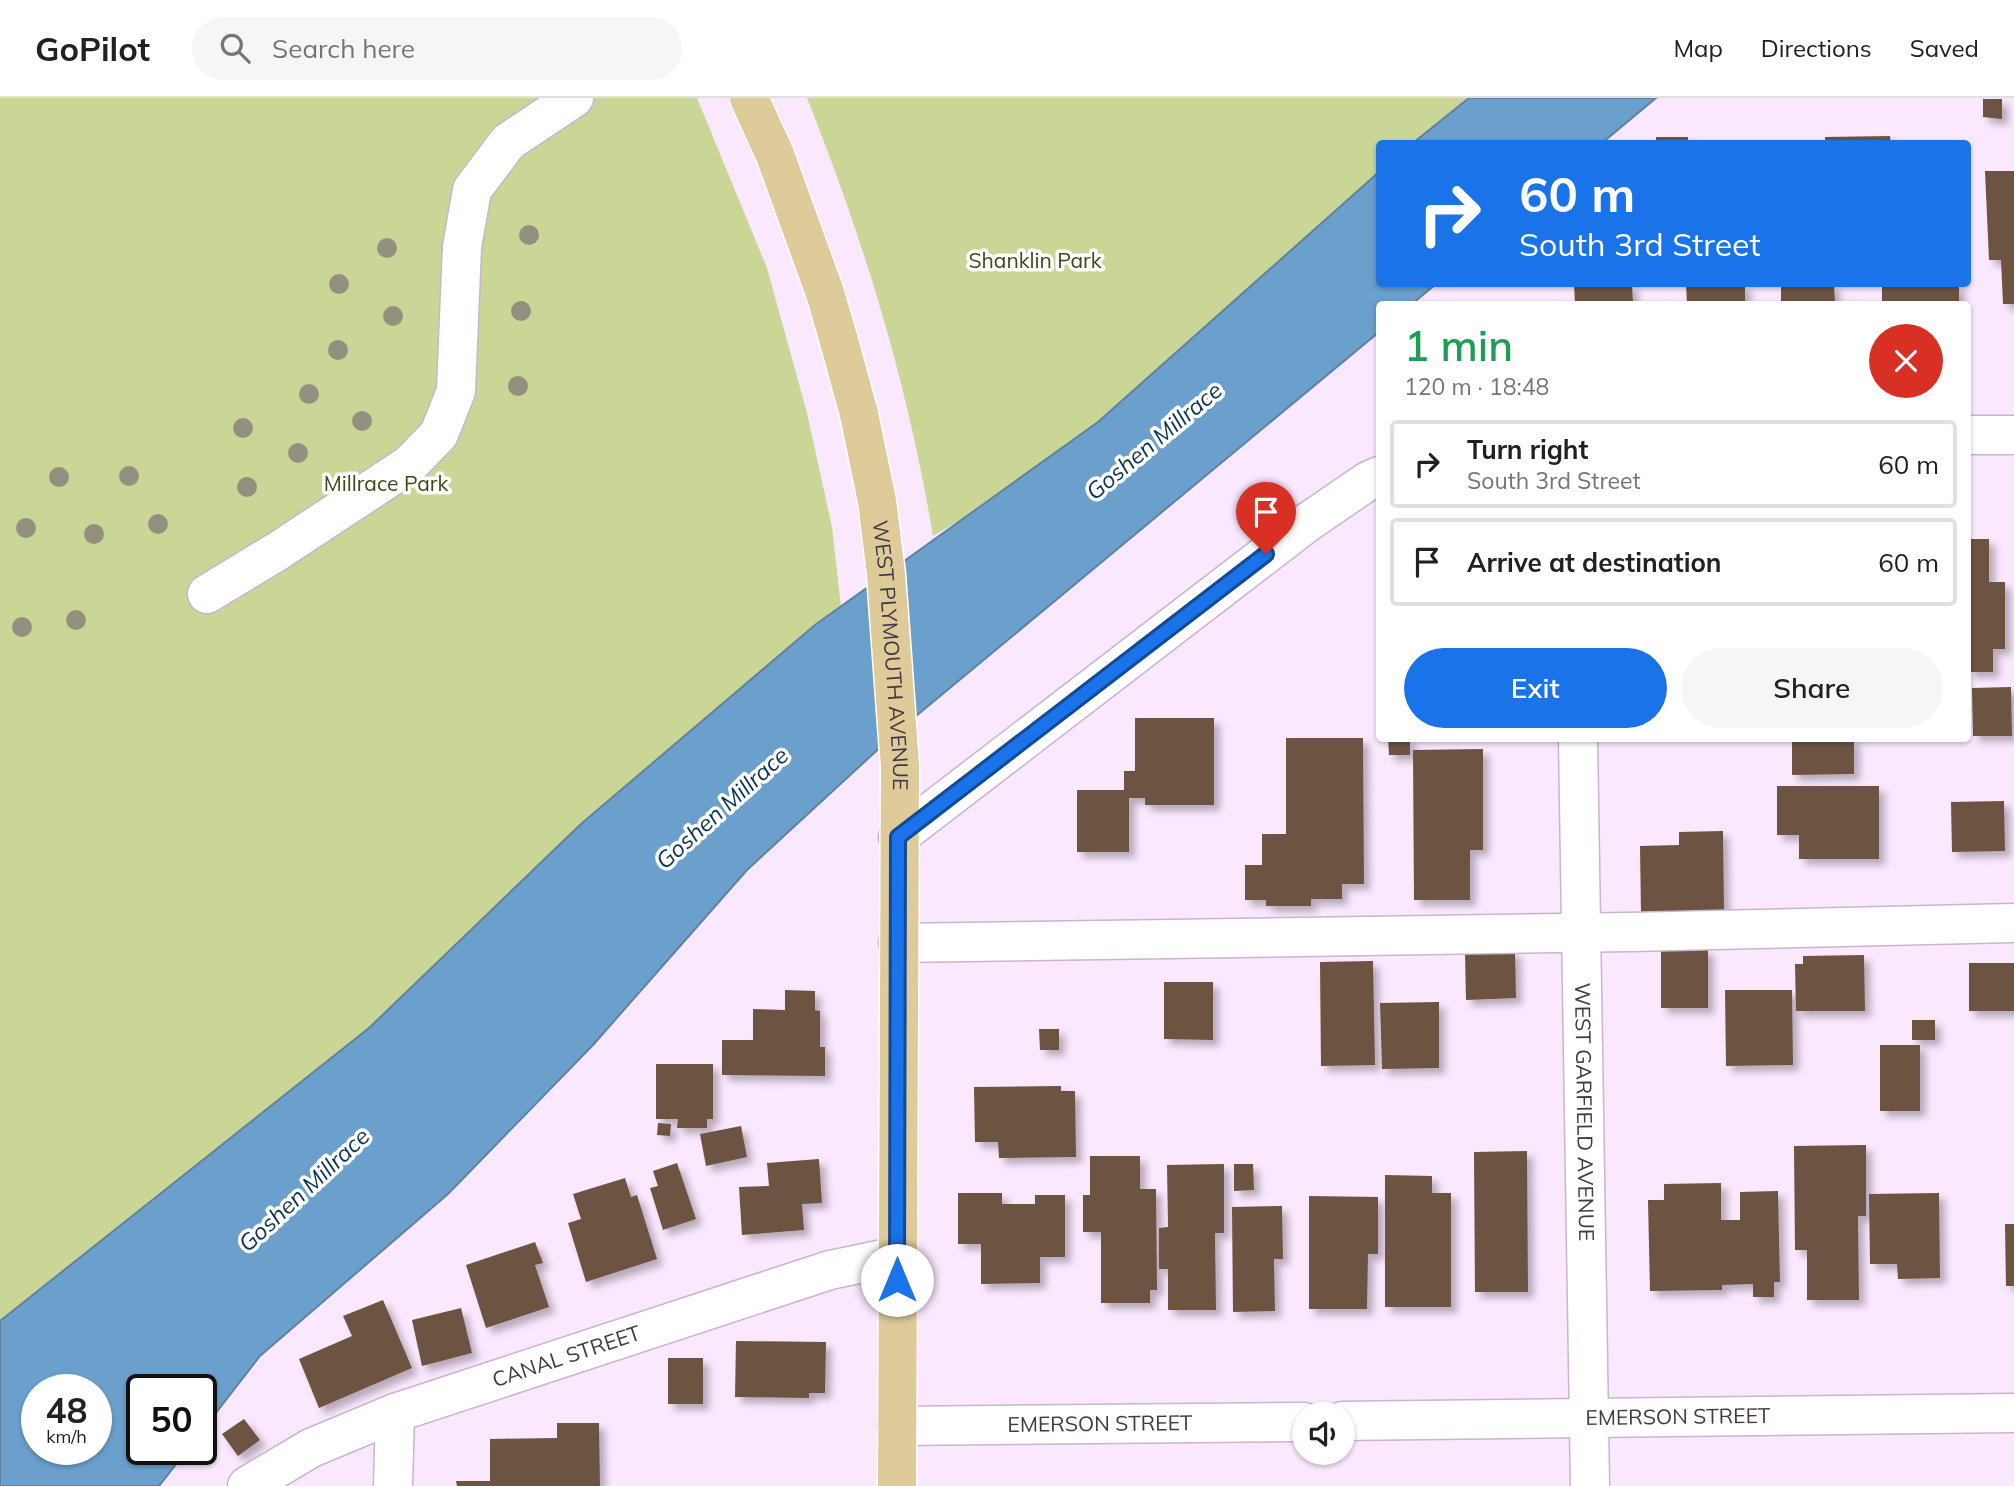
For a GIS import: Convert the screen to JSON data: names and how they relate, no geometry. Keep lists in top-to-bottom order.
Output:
{
  "streets": {
    "main road": ["WEST PLYMOUTH AVENUE"],
    "street": ["WEST GARFIELD AVENUE", "CANAL STREET", "EMERSON STREET"]
  },
  "crossings": [
    ["WEST PLYMOUTH AVENUE", "CANAL STREET"],
    ["WEST PLYMOUTH AVENUE", "EMERSON STREET"],
    ["WEST GARFIELD AVENUE", "EMERSON STREET"]
  ],
  "water": ["Goshen Millrace"],
  "parks": ["Shanklin Park", "Millrace Park"],
  "page": {
    "header": "GoPilot",
    "search": "Search here",
    "nav": ["Map", "Directions", "Saved"],
    "turn": ["60 m", "South 3rd Street"],
    "heading": ["1 min", "120 m · 18:48"],
    "list": [
      {
        "name": "Turn right",
        "note": "South 3rd Street",
        "value": "60 m"
      },
      {
        "name": "Arrive at destination",
        "value": "60 m"
      }
    ],
    "buttons": ["Exit", "Share"],
    "speed": "48 km/h",
    "limit": "50"
  }
}
